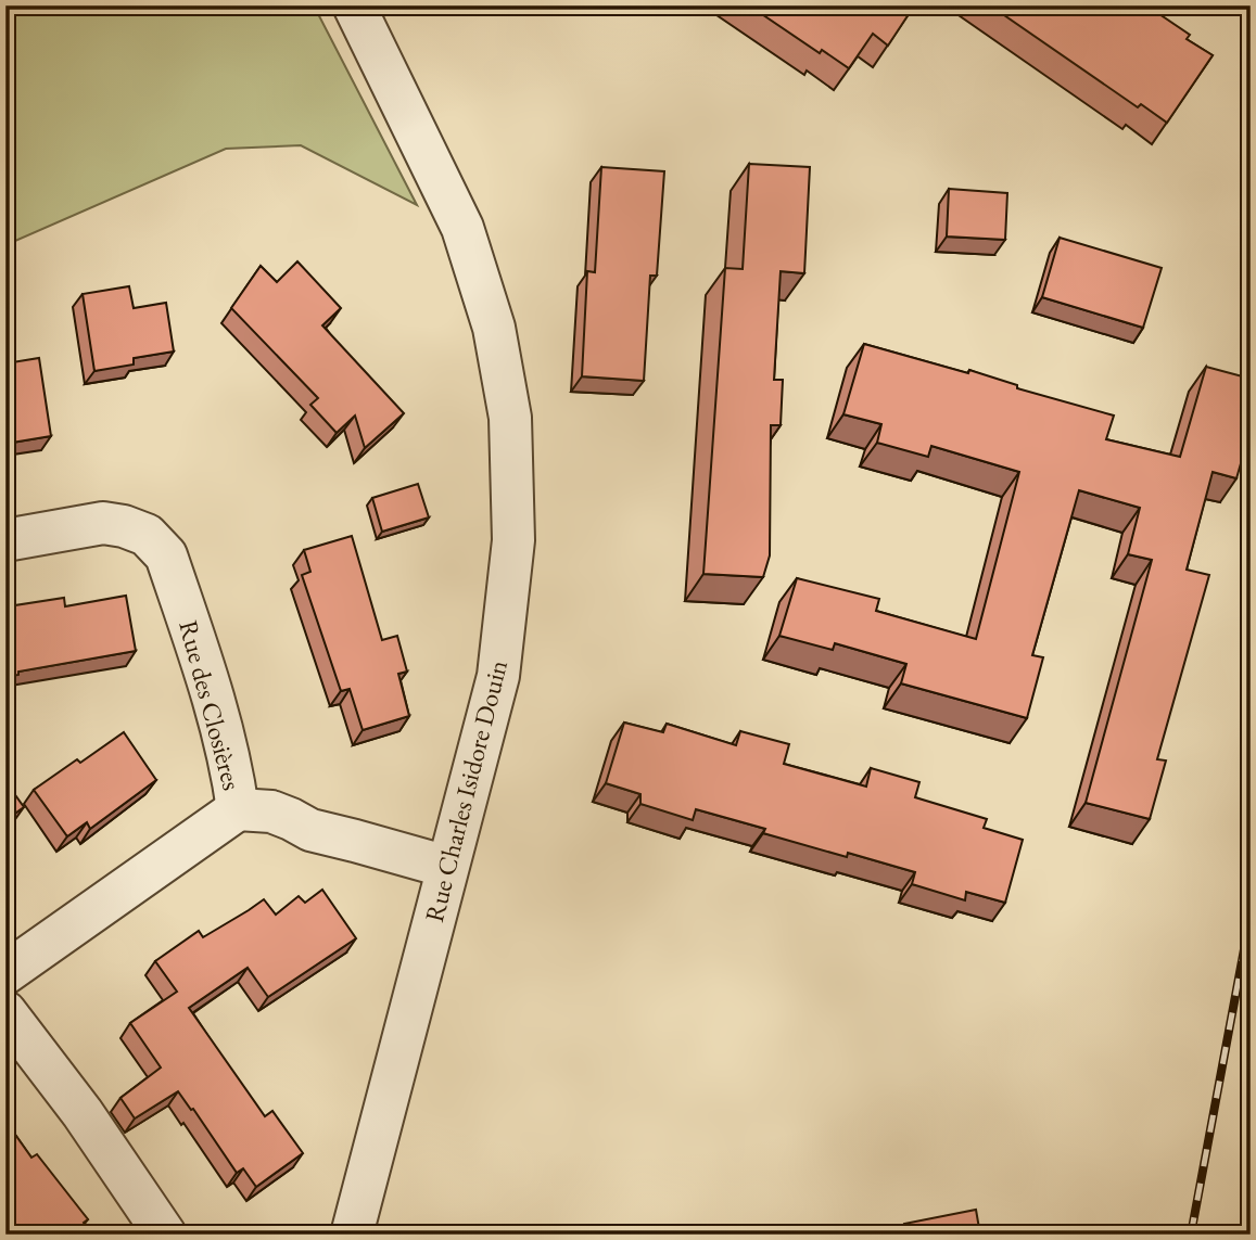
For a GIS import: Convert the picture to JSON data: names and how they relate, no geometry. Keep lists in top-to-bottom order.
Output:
{
  "streets": {
    "street": ["Rue des Closières", "Rue Charles Isidore Douin"]
  },
  "crossings": [
    ["Rue des Closières", "Rue Charles Isidore Douin"]
  ]
}
